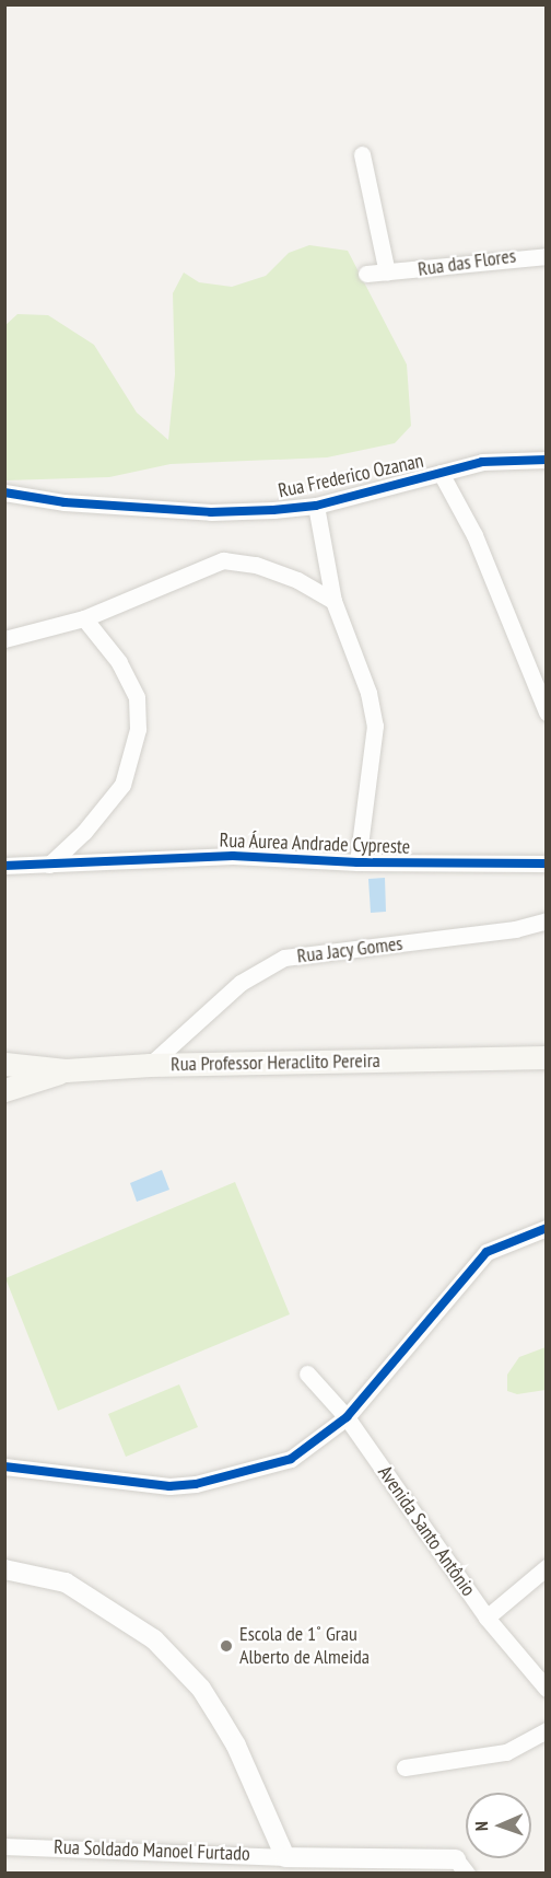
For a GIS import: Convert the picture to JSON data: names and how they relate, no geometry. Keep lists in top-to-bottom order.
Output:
{
  "streets": {
    "main road": ["Rua Professor Heraclito Pereira"],
    "street": [
      "Rua das Flores",
      "Rua Frederico Ozanan",
      "Rua Áurea Andrade Cypreste",
      "Rua Jacy Gomes",
      "Avenida Santo Antônio",
      "Rua Soldado Manoel Furtado"
    ]
  },
  "crossings": [
    ["Rua Jacy Gomes", "Rua Professor Heraclito Pereira"]
  ],
  "places": ["Escola de 1˚ Grau Alberto de Almeida"],
  "north": "left"
}
